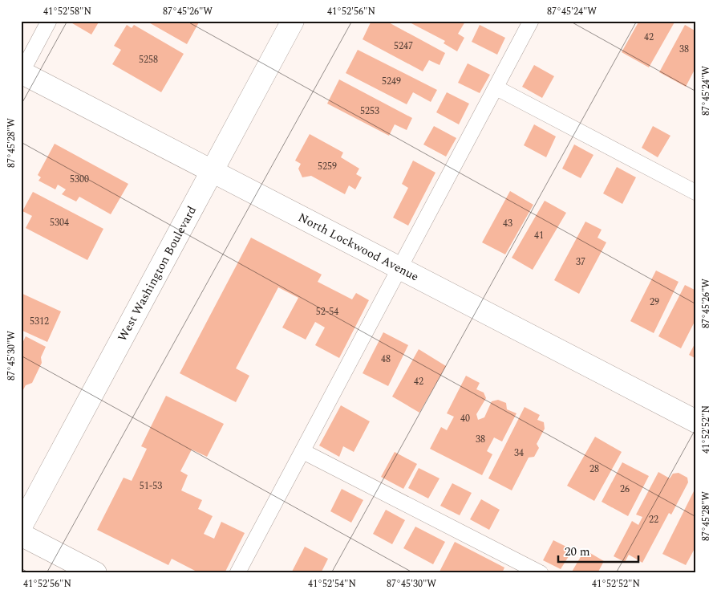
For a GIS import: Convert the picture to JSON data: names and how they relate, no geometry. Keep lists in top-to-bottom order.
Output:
{
  "streets": {
    "street": ["North Lockwood Avenue", "West Washington Boulevard"]
  },
  "crossings": [
    ["North Lockwood Avenue", "West Washington Boulevard"]
  ],
  "house_numbers": [
    "42",
    "5247",
    "38",
    "5258",
    "5249",
    "5253",
    "5259",
    "5300",
    "5304",
    "43",
    "41",
    "37",
    "29",
    "52-54",
    "5312",
    "48",
    "42",
    "40",
    "38",
    "34",
    "28",
    "51-53",
    "26",
    "22"
  ],
  "scale_bar": "20 m",
  "coordinates": [
    "41°52'58\"N",
    "87°45'26\"W",
    "41°52'56\"N",
    "87°45'24\"W",
    "87°45'28\"W",
    "87°45'30\"W",
    "41°52'52\"N",
    "41°52'54\"N"
  ]
}
